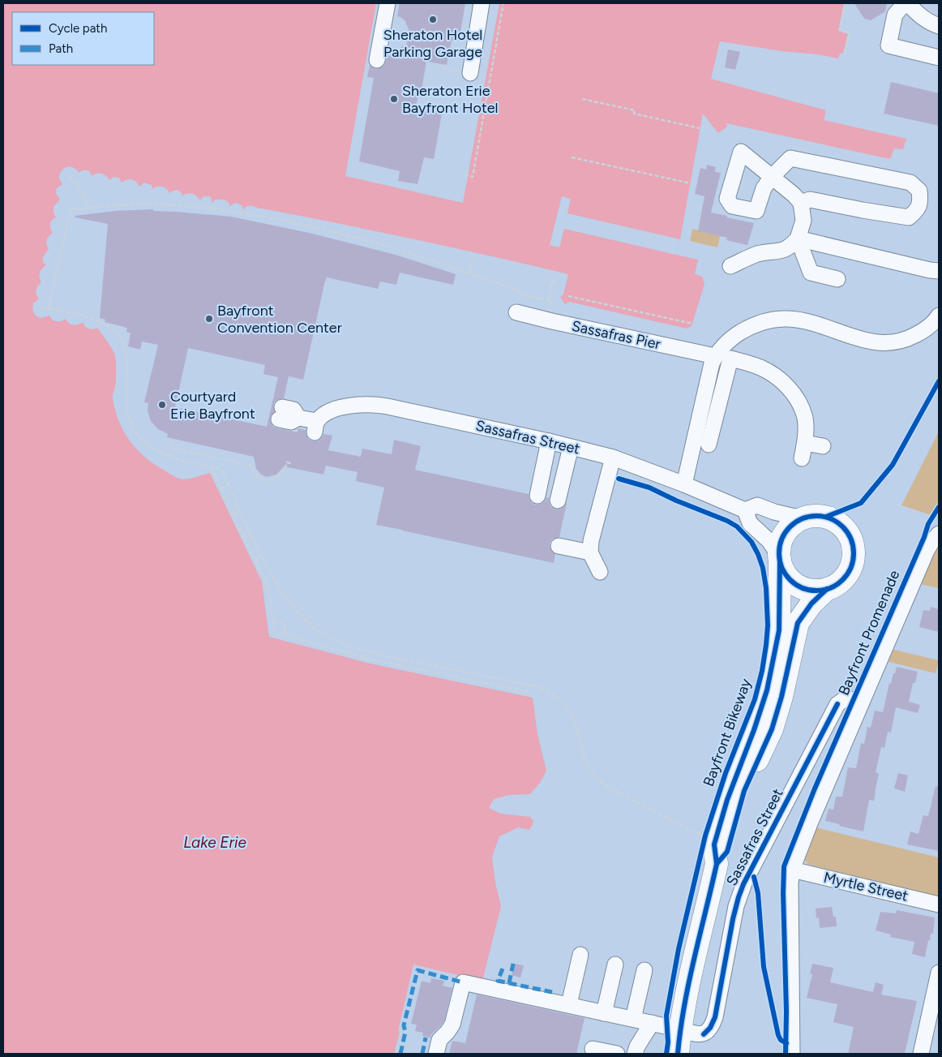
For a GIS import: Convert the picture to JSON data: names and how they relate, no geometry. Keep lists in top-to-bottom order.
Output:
{
  "streets": {
    "street": ["Sassafras Pier", "Sassafras Street", "Myrtle Street"],
    "cycle path": ["Bayfront Promenade", "Bayfront Bikeway"]
  },
  "water": ["Lake Erie"],
  "places": [
    "Sheraton Hotel Parking Garage",
    "Sheraton Erie Bayfront Hotel",
    "Bayfront Convention Center",
    "Courtyard Erie Bayfront"
  ],
  "legend": ["Cycle path", "Path"]
}
